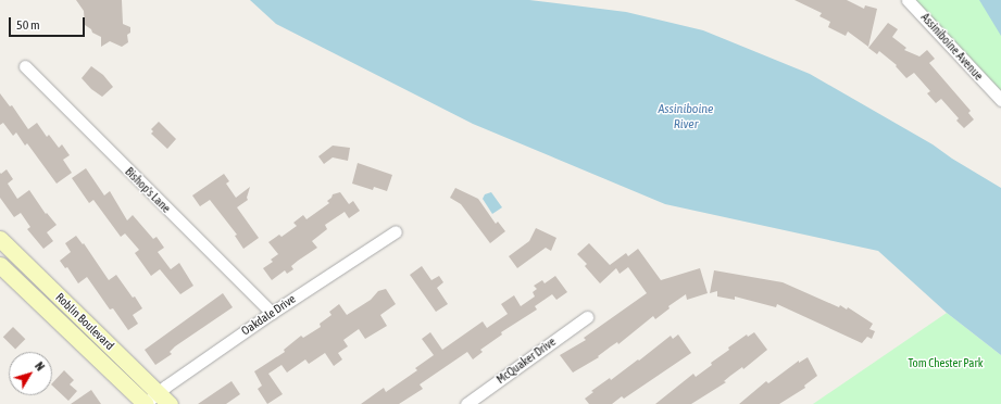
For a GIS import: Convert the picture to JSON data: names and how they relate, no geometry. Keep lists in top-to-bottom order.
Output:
{
  "streets": {
    "main road": ["Roblin Boulevard"],
    "street": [
      "Assiniboine Avenue",
      "Bishop's Lane",
      "Oakdale Drive",
      "McQuaker Drive"
    ]
  },
  "crossings": [
    ["Bishop's Lane", "Oakdale Drive"],
    ["Oakdale Drive", "Roblin Boulevard"]
  ],
  "water": ["Assiniboine River"],
  "parks": ["Tom Chester Park"],
  "scale_bar": "50 m",
  "north": "top right"
}
